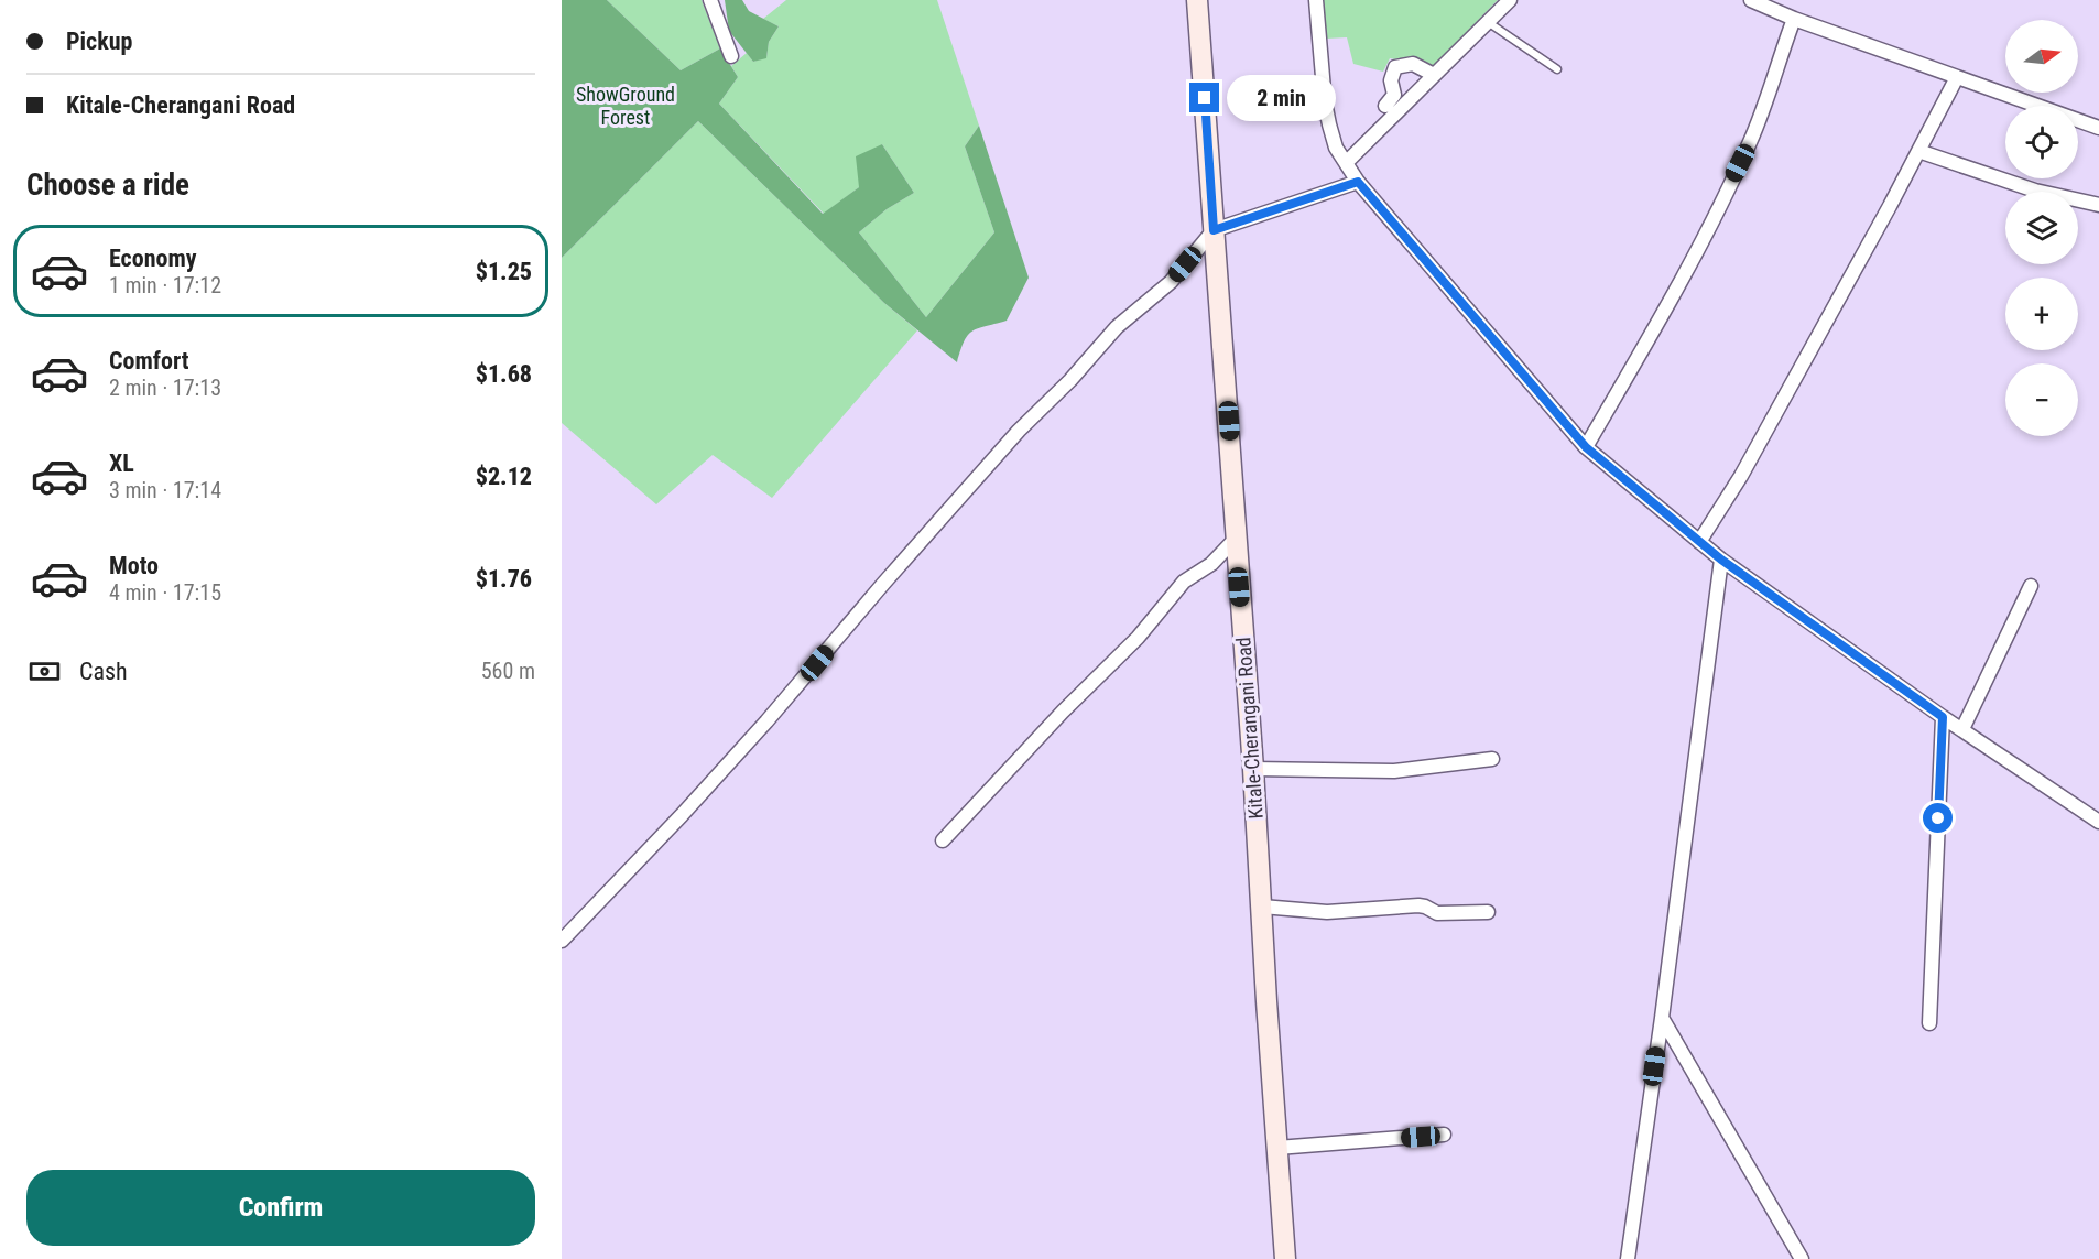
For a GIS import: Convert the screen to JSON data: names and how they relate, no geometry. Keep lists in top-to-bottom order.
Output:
{
  "streets": {
    "main road": ["Kitale-Cherangani Road"]
  },
  "parks": ["ShowGround Forest"],
  "north": "right",
  "page": {
    "banner": ["Pickup", "Kitale-Cherangani Road"],
    "map_buttons": ["+", "−"],
    "bubble": "2 min",
    "heading": "Choose a ride",
    "list": [
      {
        "name": "Economy",
        "note": "1 min · 17:12",
        "value": "$1.25"
      },
      {
        "name": "Comfort",
        "note": "2 min · 17:13",
        "value": "$1.68"
      },
      {
        "name": "XL",
        "note": "3 min · 17:14",
        "value": "$2.12"
      },
      {
        "name": "Moto",
        "note": "4 min · 17:15",
        "value": "$1.76"
      }
    ],
    "pay": ["Cash", "560 m"],
    "buttons": "Confirm"
  }
}
